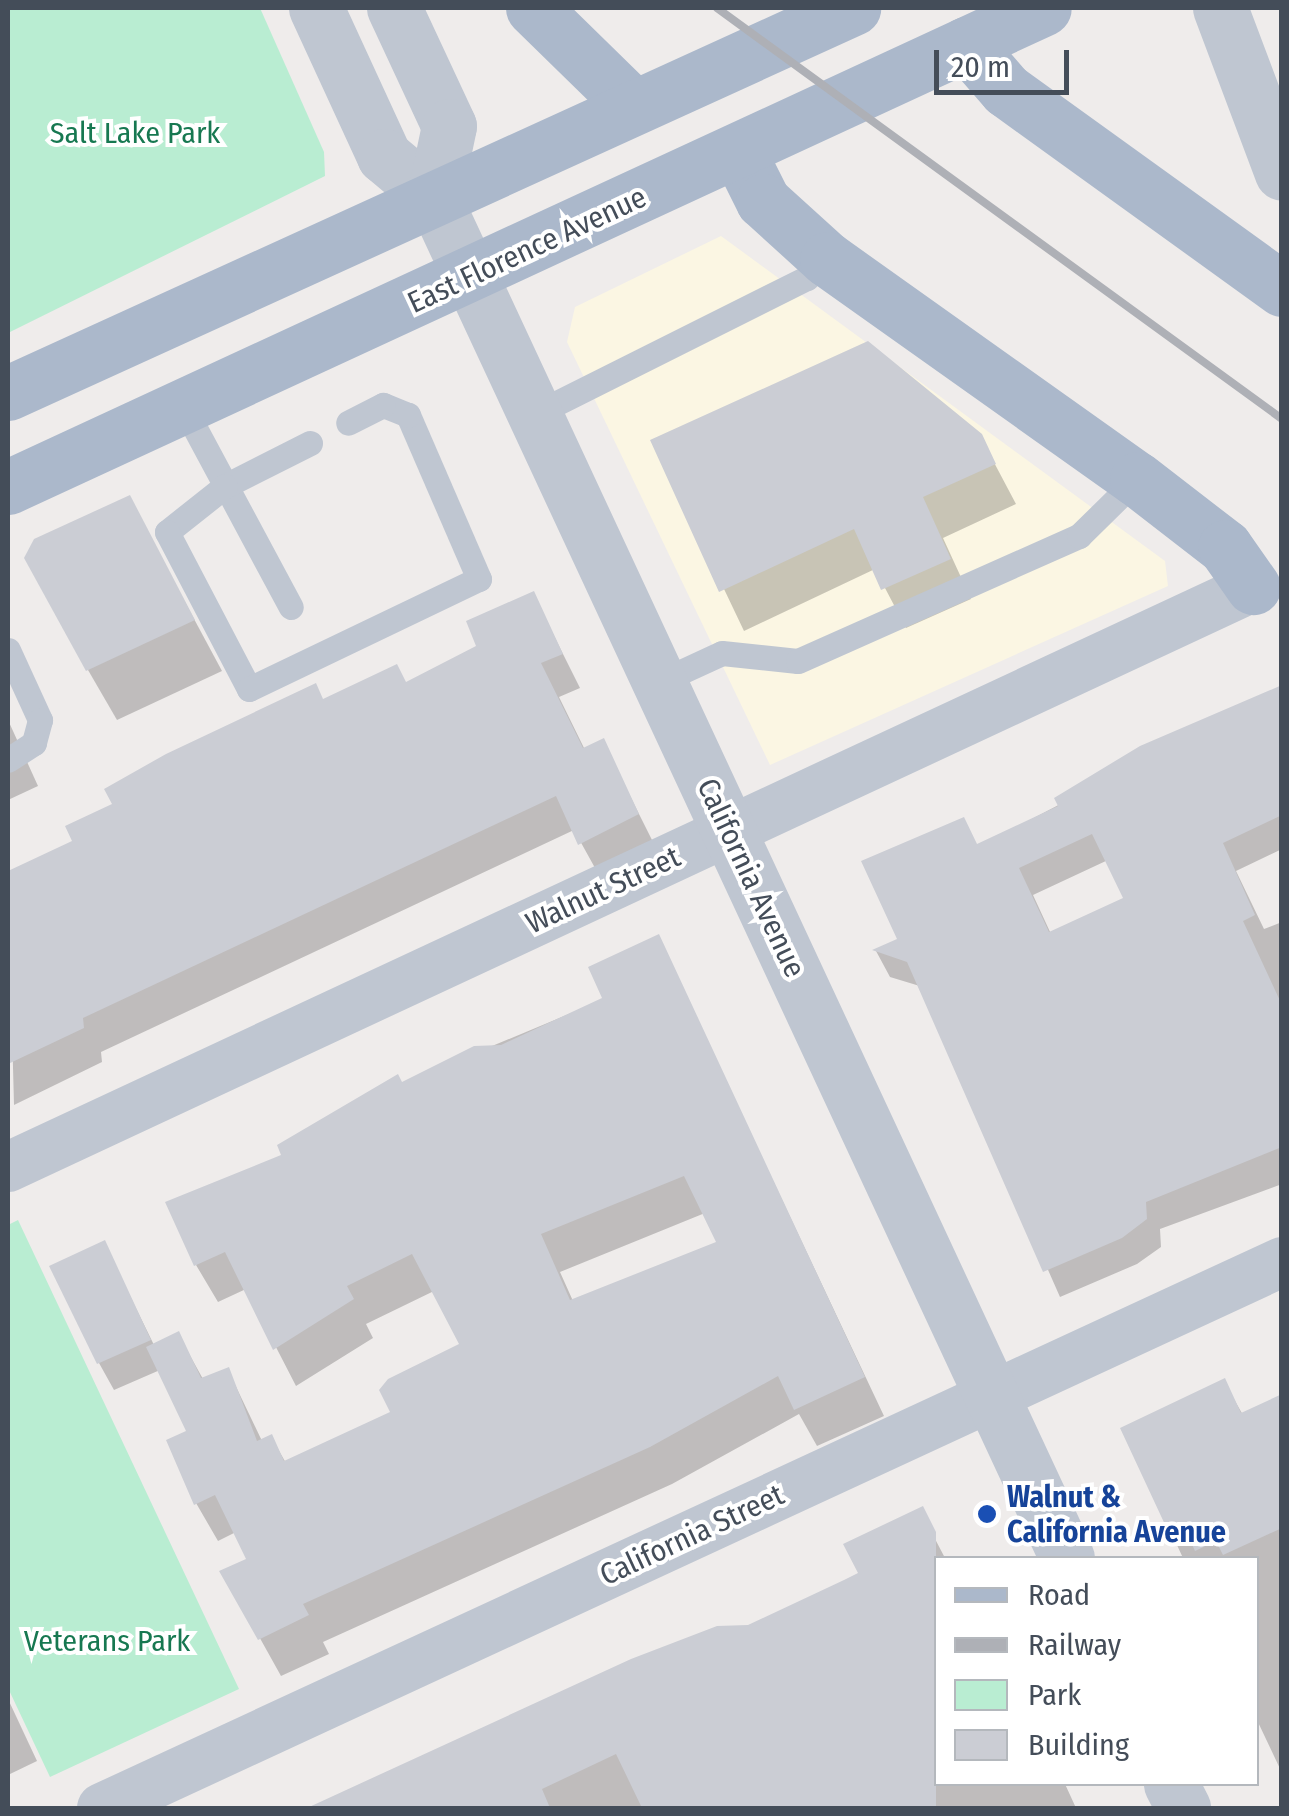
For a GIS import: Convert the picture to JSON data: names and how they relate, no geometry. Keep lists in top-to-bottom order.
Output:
{
  "streets": {
    "main road": ["East Florence Avenue"],
    "street": ["California Avenue", "Walnut Street", "California Street"]
  },
  "crossings": [
    ["East Florence Avenue", "California Avenue"],
    ["California Avenue", "Walnut Street"],
    ["California Avenue", "California Street"]
  ],
  "parks": ["Salt Lake Park", "Veterans Park"],
  "places": ["Walnut & California Avenue"],
  "legend": [
    "Road",
    "Railway",
    "Park",
    "Building"
  ],
  "scale_bar": "20 m"
}
